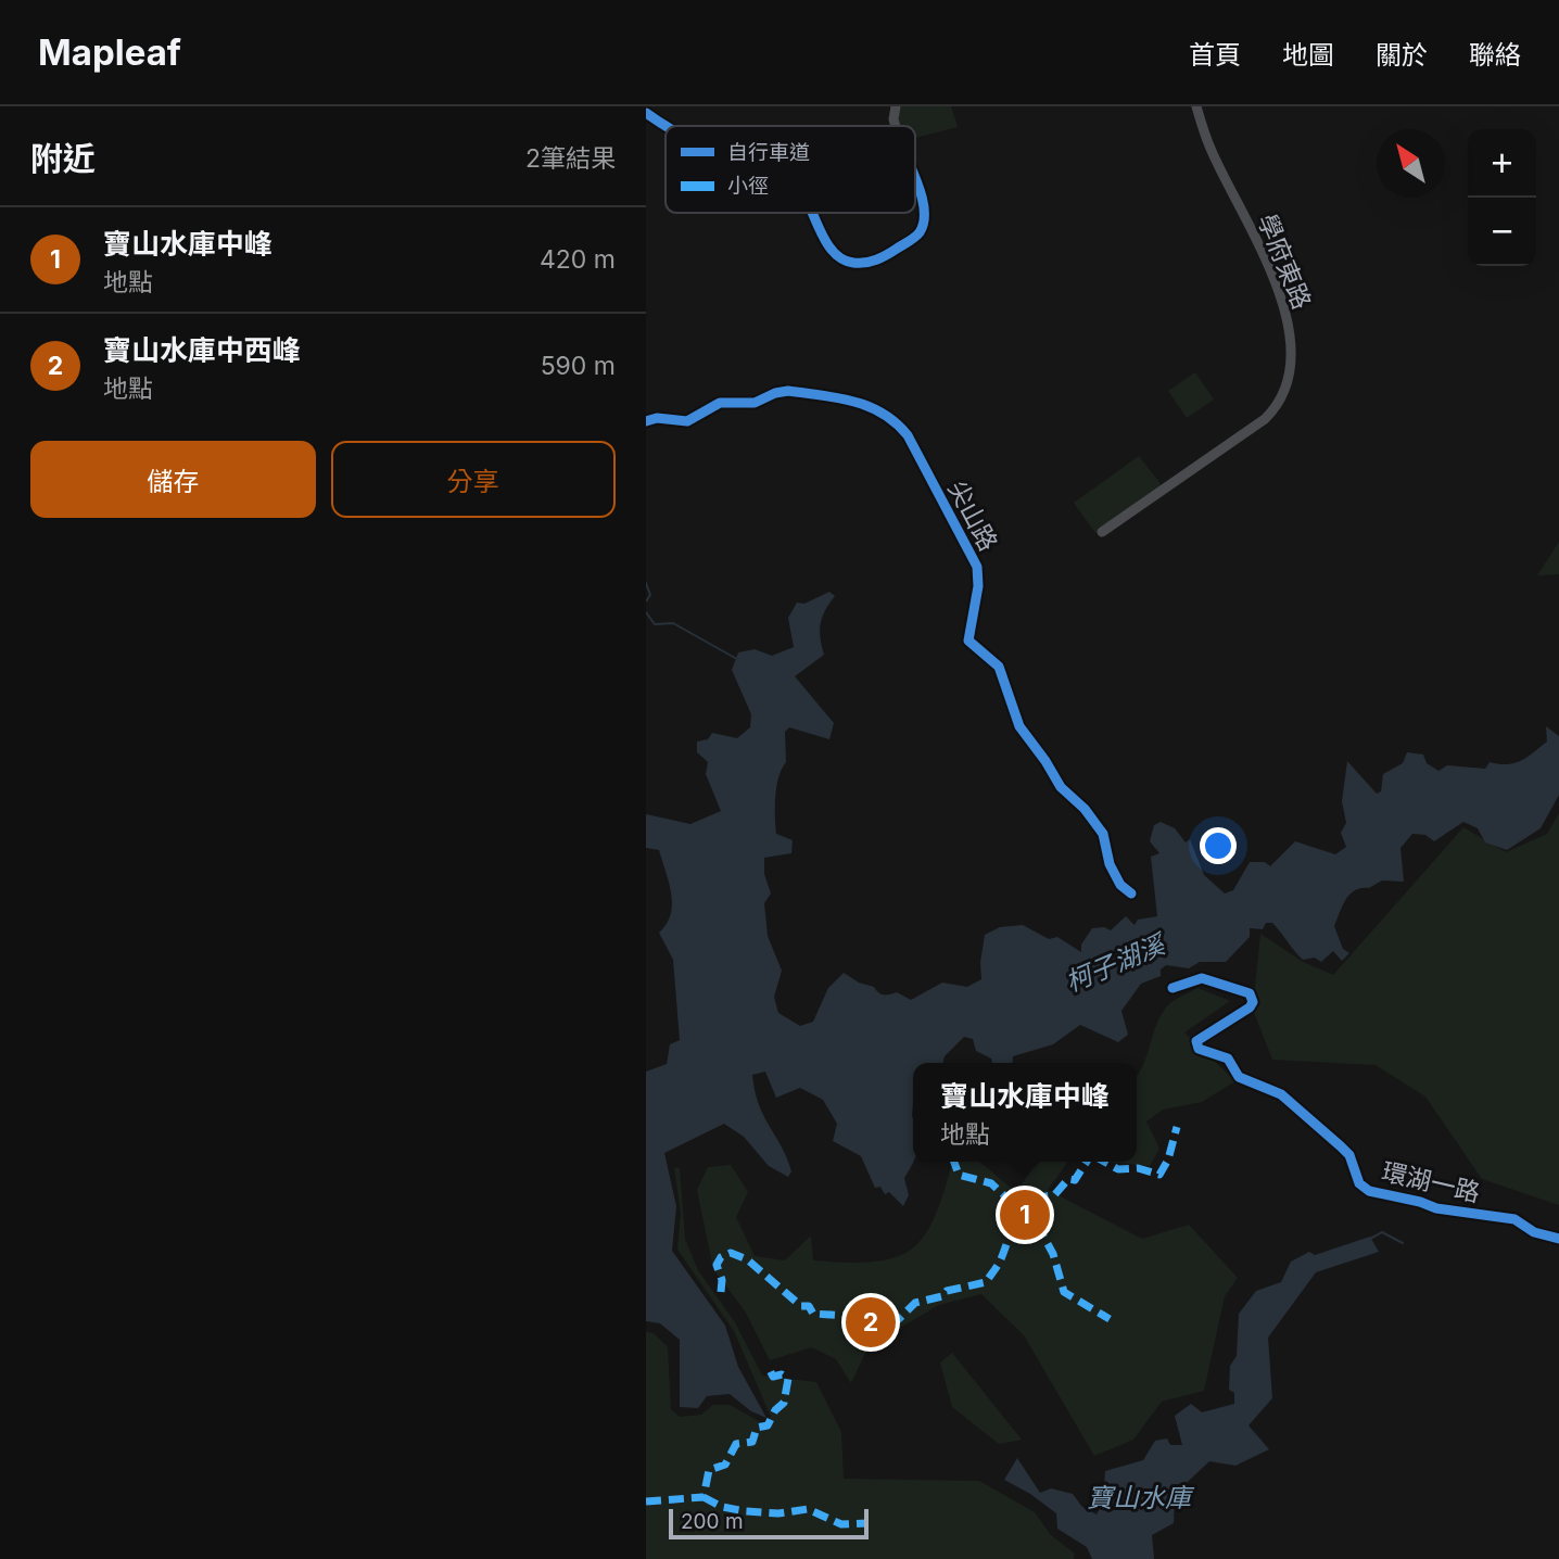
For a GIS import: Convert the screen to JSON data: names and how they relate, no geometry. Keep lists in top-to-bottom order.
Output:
{
  "streets": {
    "street": ["學府東路", "尖山路", "環湖一路"]
  },
  "water": ["柯子湖溪", "寶山水庫"],
  "legend": ["自行車道", "小徑"],
  "scale_bar": "200 m",
  "north": "top left",
  "page": {
    "header": "Mapleaf",
    "nav": [
      "首頁",
      "地圖",
      "關於",
      "聯絡"
    ],
    "heading": ["附近", "2筆結果"],
    "map_buttons": ["+", "−"],
    "list": [
      {
        "mark": "1",
        "name": "寶山水庫中峰",
        "note": "地點",
        "value": "420 m"
      },
      {
        "mark": "2",
        "name": "寶山水庫中西峰",
        "note": "地點",
        "value": "590 m"
      }
    ],
    "buttons": ["儲存", "分享"],
    "popup": ["寶山水庫中峰", "地點"],
    "pins": ["1", "2"],
    "scale": "200 m"
  }
}
